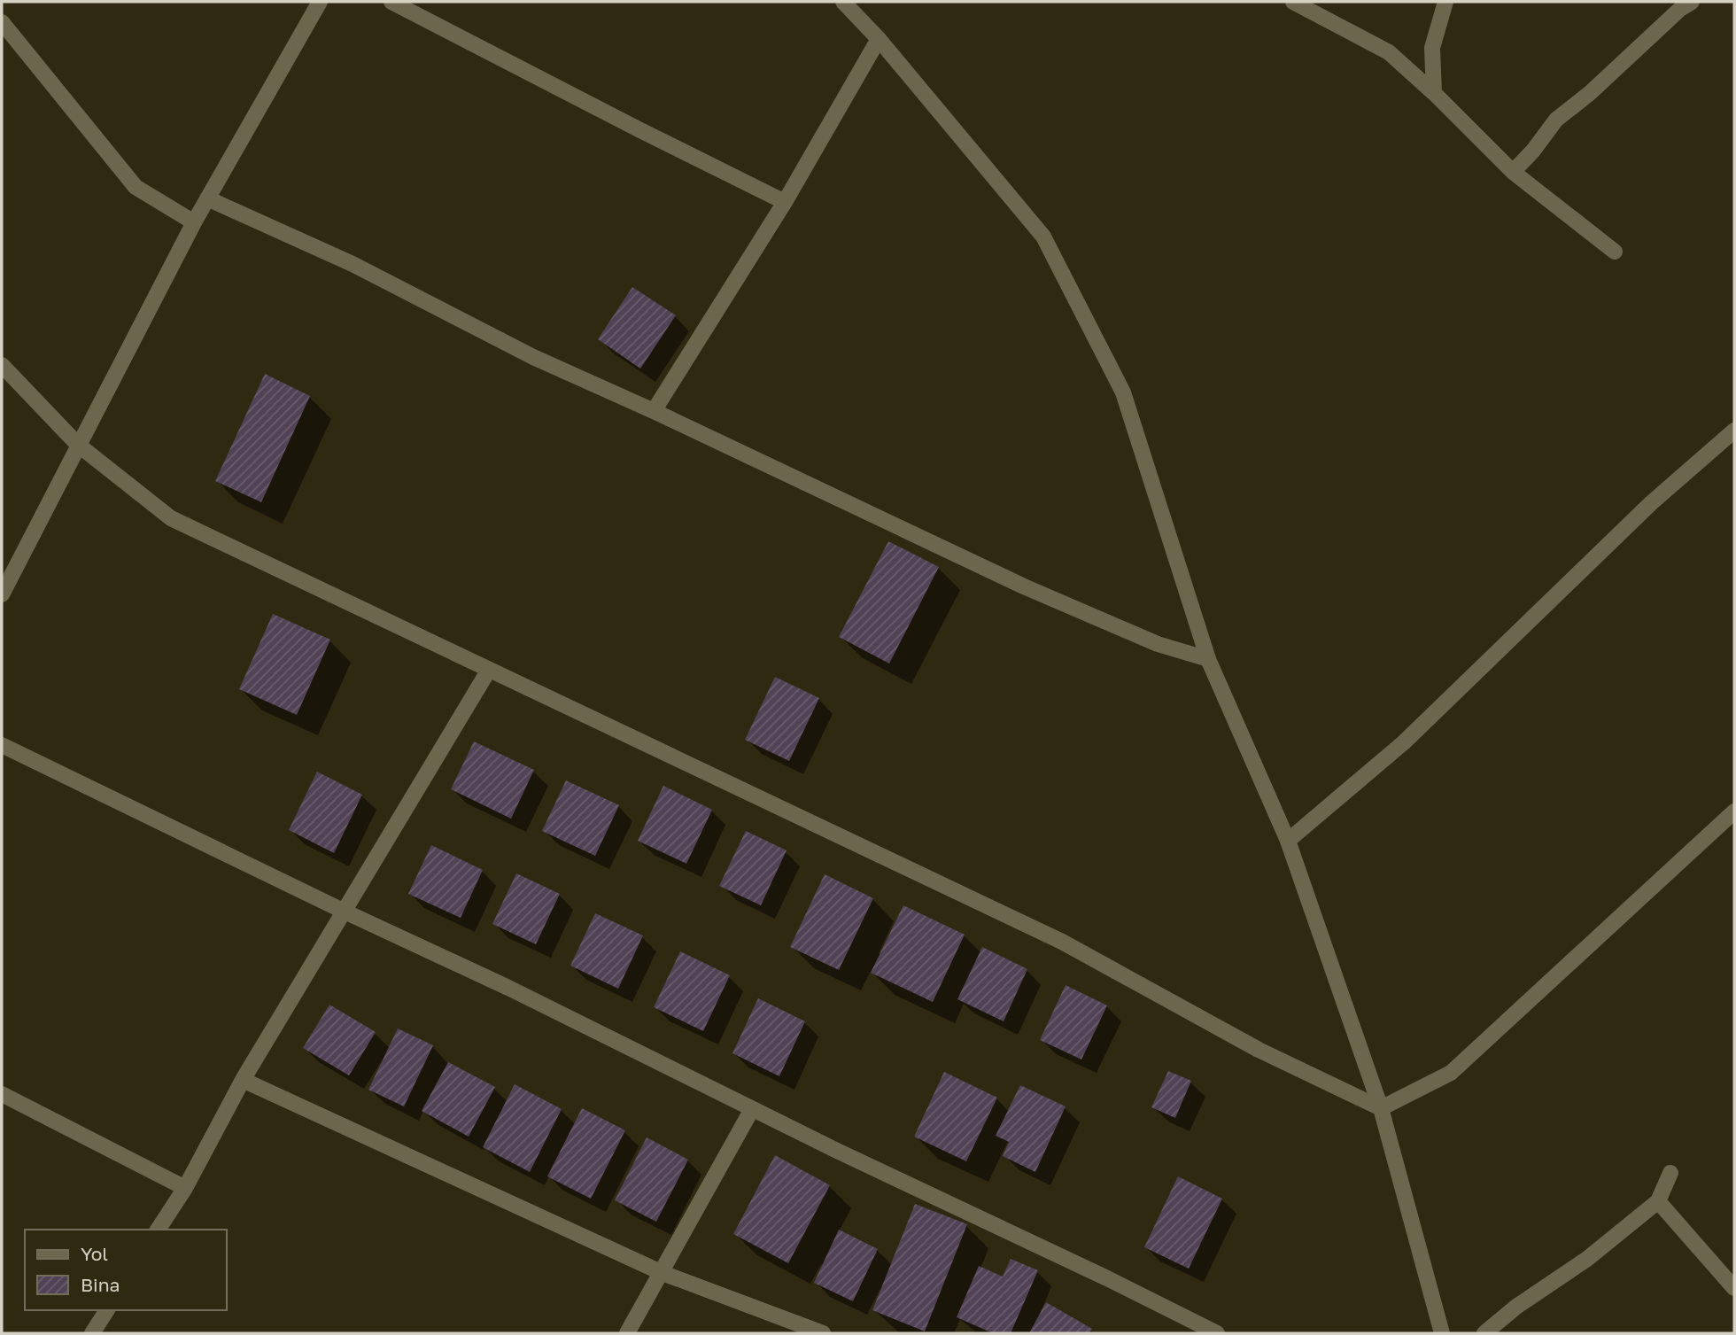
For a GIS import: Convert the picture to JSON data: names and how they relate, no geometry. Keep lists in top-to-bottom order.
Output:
{
  "legend": ["Yol", "Bina"]
}
